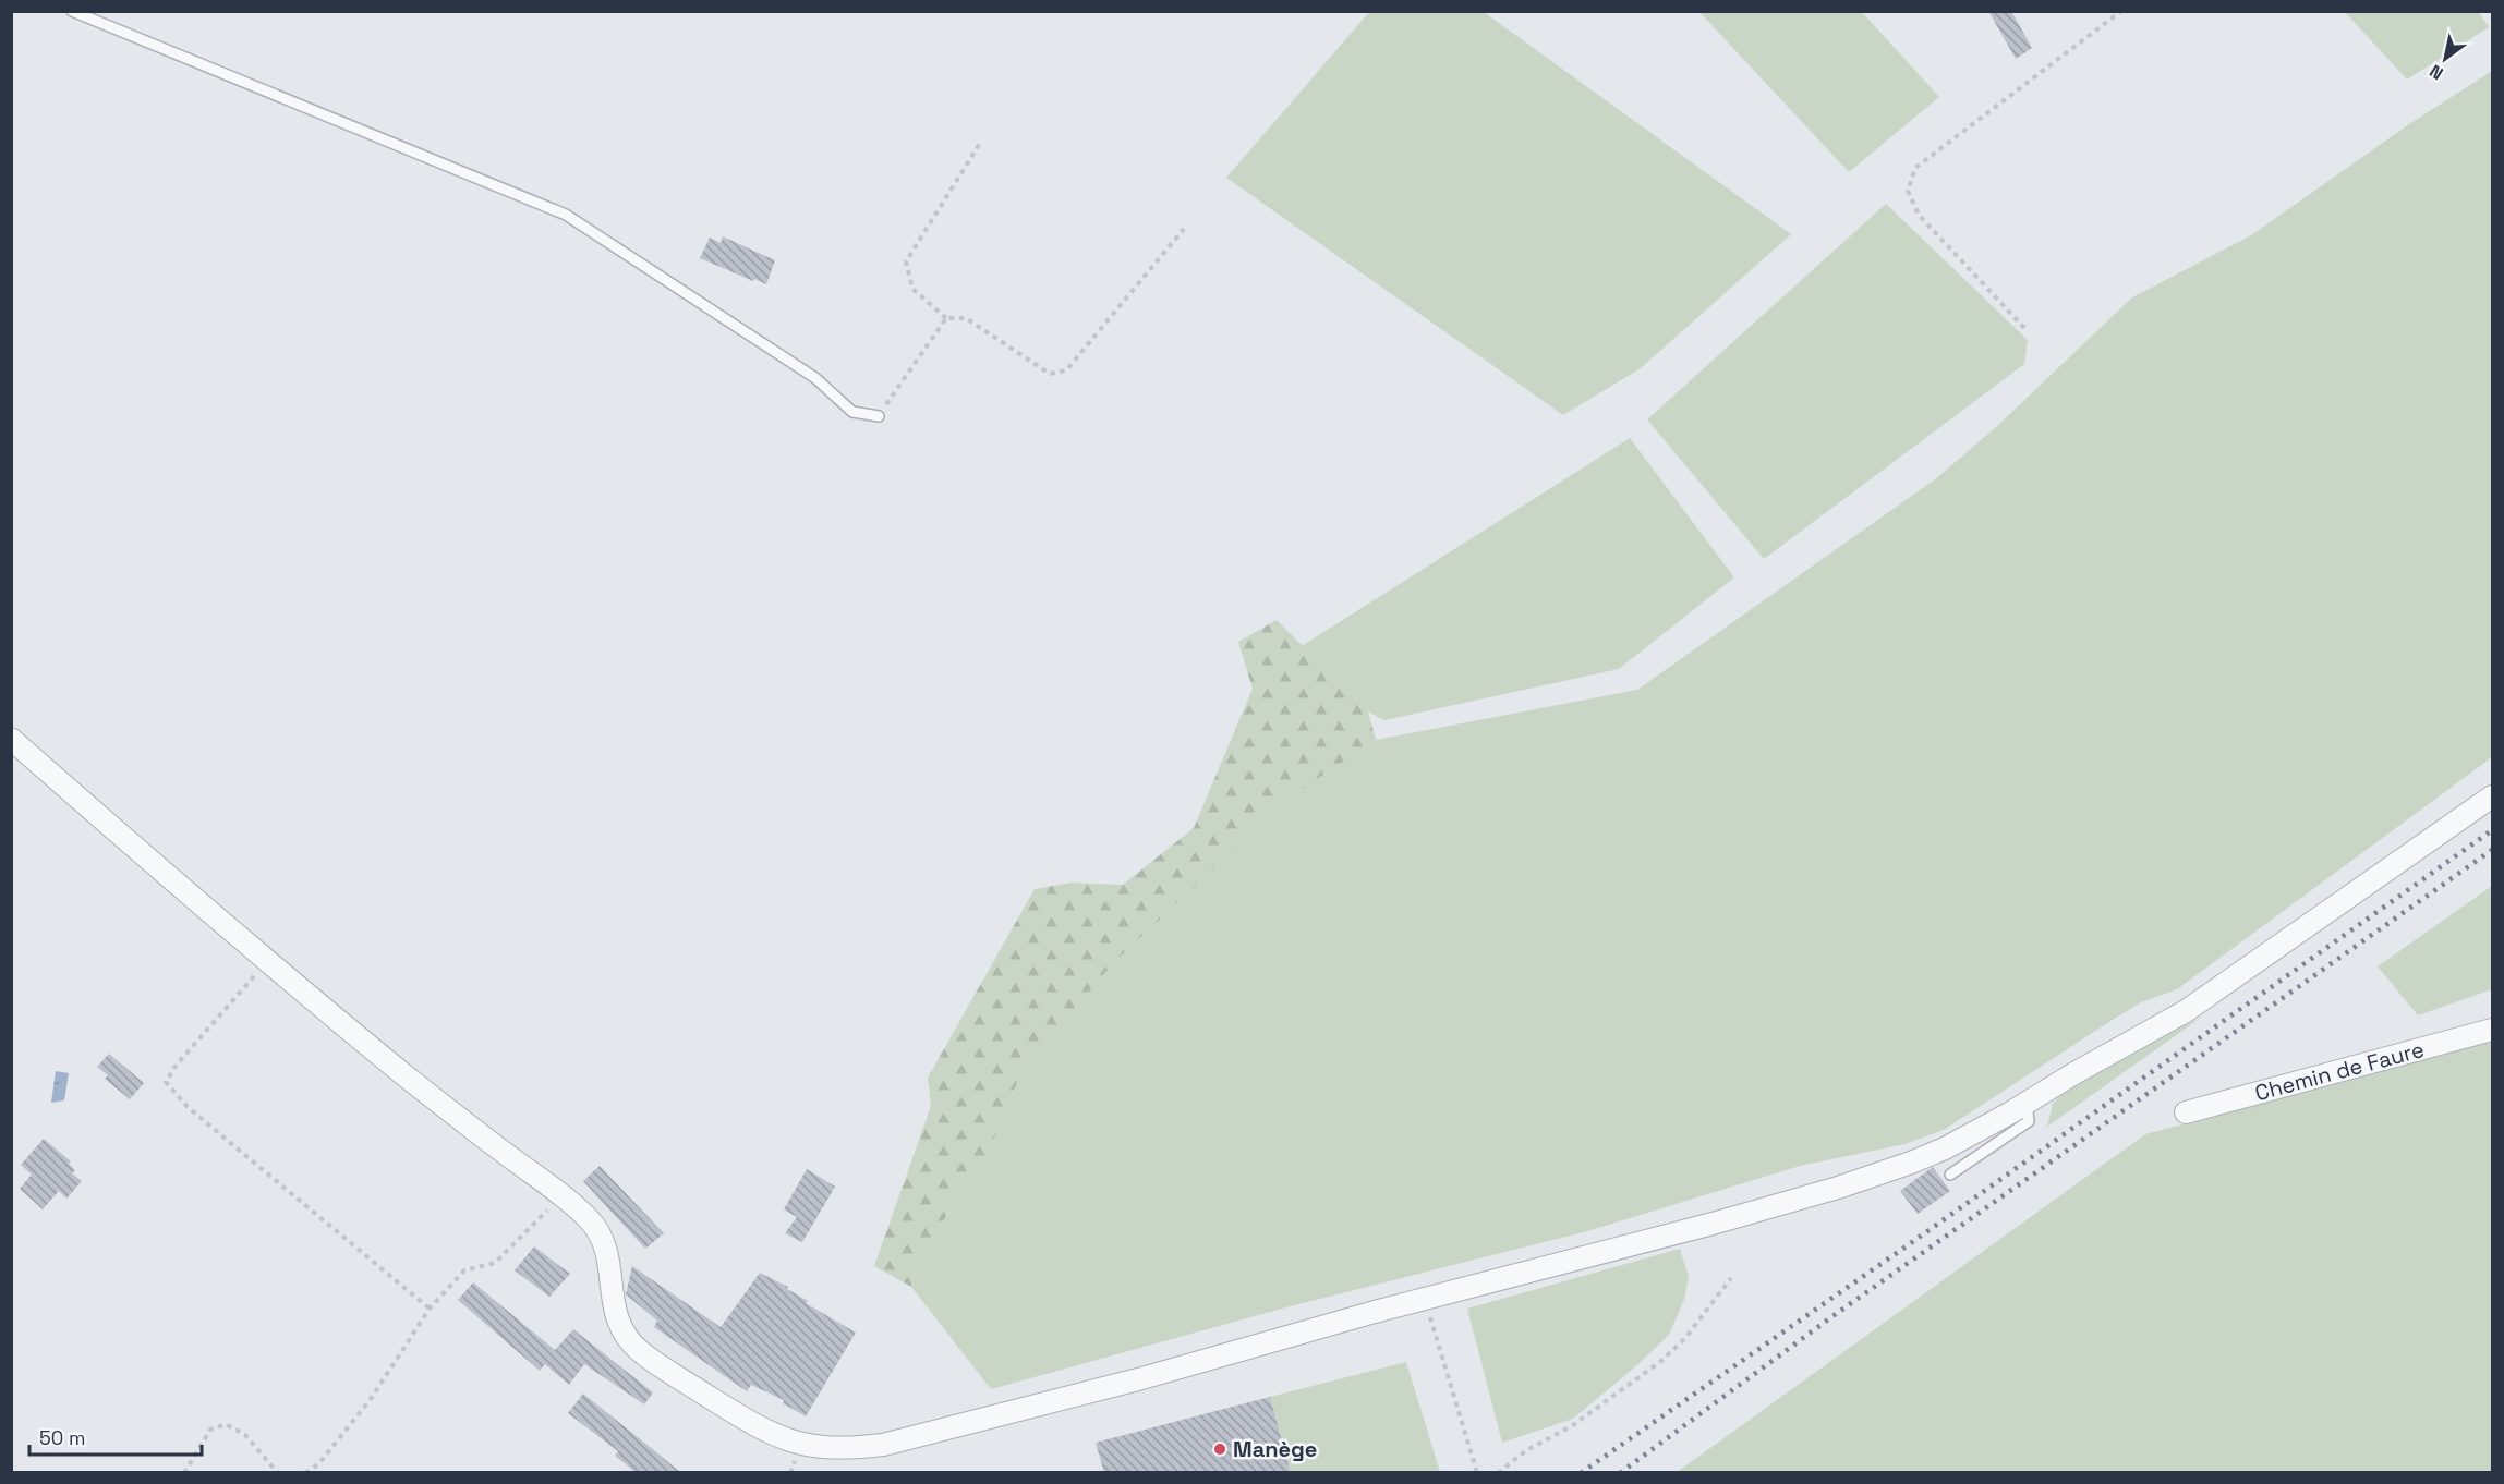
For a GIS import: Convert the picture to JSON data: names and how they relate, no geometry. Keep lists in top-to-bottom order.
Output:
{
  "streets": {
    "street": ["Chemin de Faure"]
  },
  "places": ["Manège"],
  "scale_bar": "50 m",
  "north": "bottom left"
}
